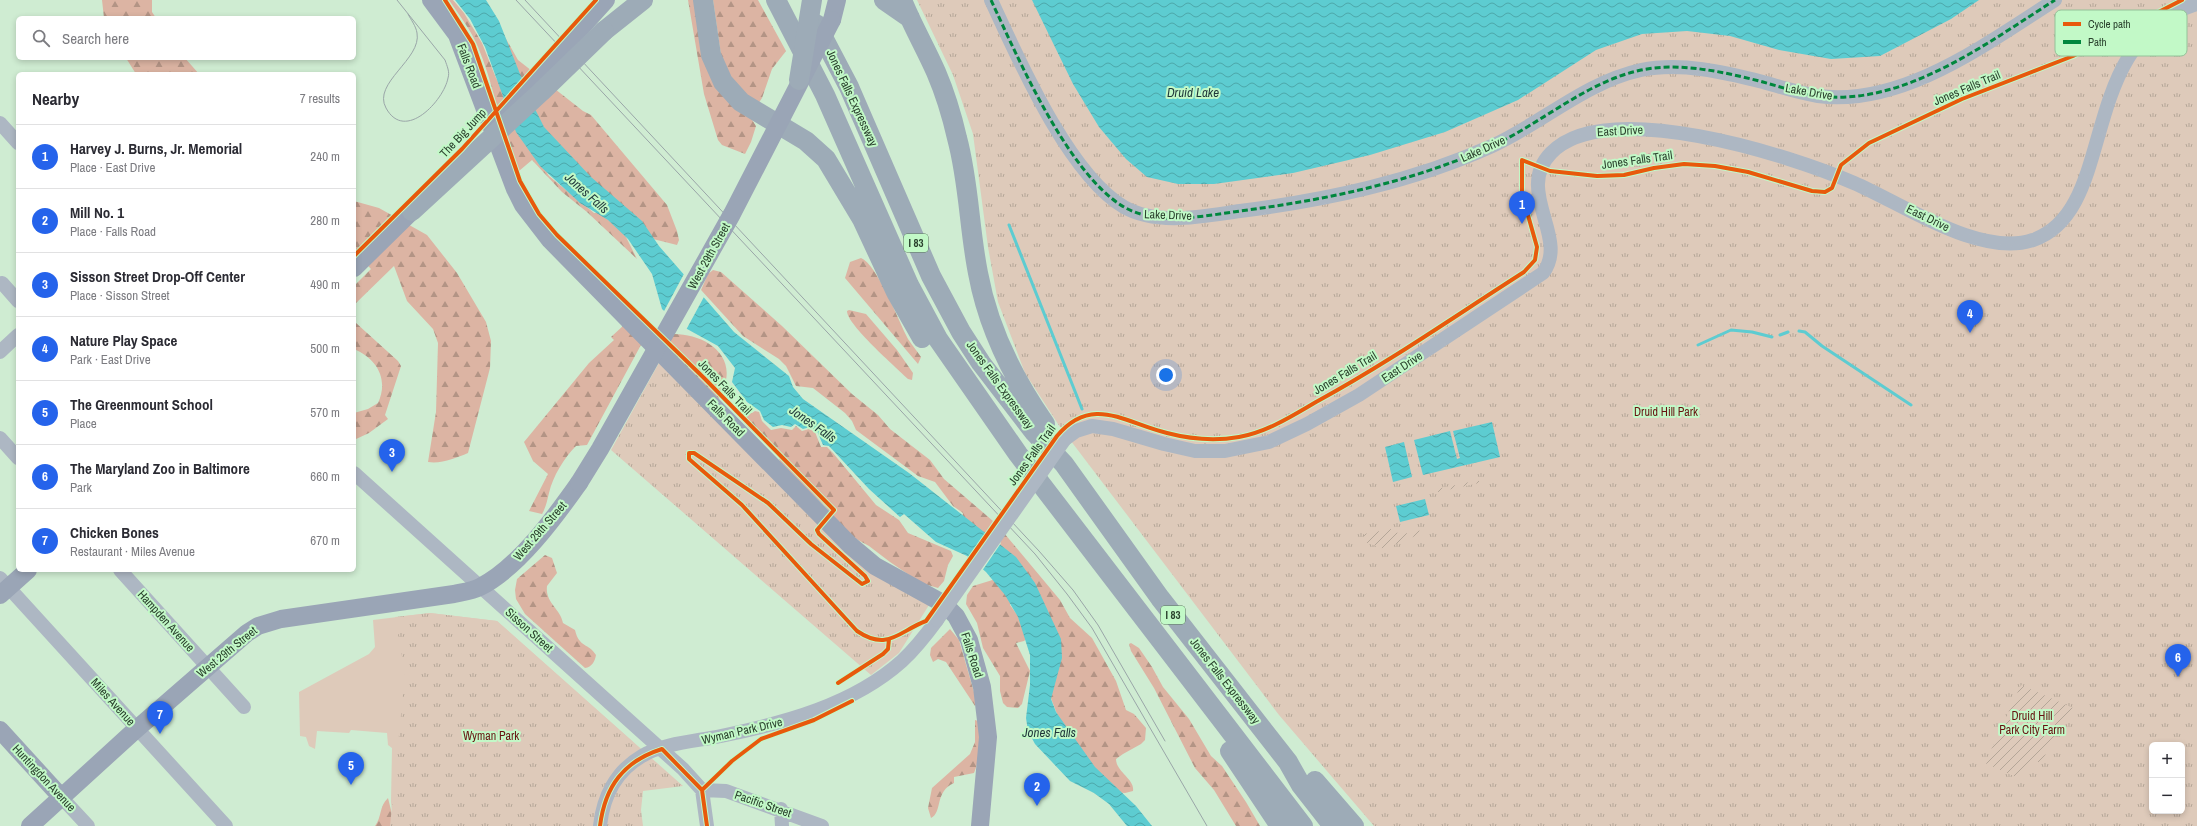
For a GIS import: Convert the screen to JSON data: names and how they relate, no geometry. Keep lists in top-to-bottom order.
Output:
{
  "streets": {
    "highway": ["Jones Falls Expressway", "I 83"],
    "main road": ["Falls Road", "West 29th Street", "Huntingdon Avenue"],
    "street": [
      "Lake Drive",
      "East Drive",
      "Hampden Avenue",
      "Sisson Street",
      "Miles Avenue",
      "Wyman Park Drive",
      "Pacific Street"
    ],
    "cycle path": ["Jones Falls Trail", "The Big Jump"]
  },
  "crossings": [
    ["Jones Falls Expressway", "I 83"],
    ["East Drive", "Wyman Park Drive"],
    ["West 29th Street", "Hampden Avenue"],
    ["West 29th Street", "Sisson Street"],
    ["West 29th Street", "Miles Avenue"],
    ["West 29th Street", "Huntingdon Avenue"],
    ["Sisson Street", "Wyman Park Drive"],
    ["Sisson Street", "Pacific Street"]
  ],
  "water": ["Druid Lake", "Jones Falls"],
  "parks": ["Druid Hill Park", "Druid Hill Park City Farm", "Wyman Park"],
  "legend": ["Cycle path", "Path"],
  "page": {
    "search": "Search here",
    "heading": ["Nearby", "7 results"],
    "list": [
      {
        "mark": "1",
        "name": "Harvey J. Burns, Jr. Memorial",
        "note": "Place · East Drive",
        "value": "240 m"
      },
      {
        "mark": "2",
        "name": "Mill No. 1",
        "note": "Place · Falls Road",
        "value": "280 m"
      },
      {
        "mark": "3",
        "name": "Sisson Street Drop-Off Center",
        "note": "Place · Sisson Street",
        "value": "490 m"
      },
      {
        "mark": "4",
        "name": "Nature Play Space",
        "note": "Park · East Drive",
        "value": "500 m"
      },
      {
        "mark": "5",
        "name": "The Greenmount School",
        "note": "Place",
        "value": "570 m"
      },
      {
        "mark": "6",
        "name": "The Maryland Zoo in Baltimore",
        "note": "Park",
        "value": "660 m"
      },
      {
        "mark": "7",
        "name": "Chicken Bones",
        "note": "Restaurant · Miles Avenue",
        "value": "670 m"
      }
    ],
    "pins": [
      "1",
      "4",
      "3",
      "6",
      "7",
      "5",
      "2"
    ],
    "map_buttons": ["+", "−"]
  }
}
